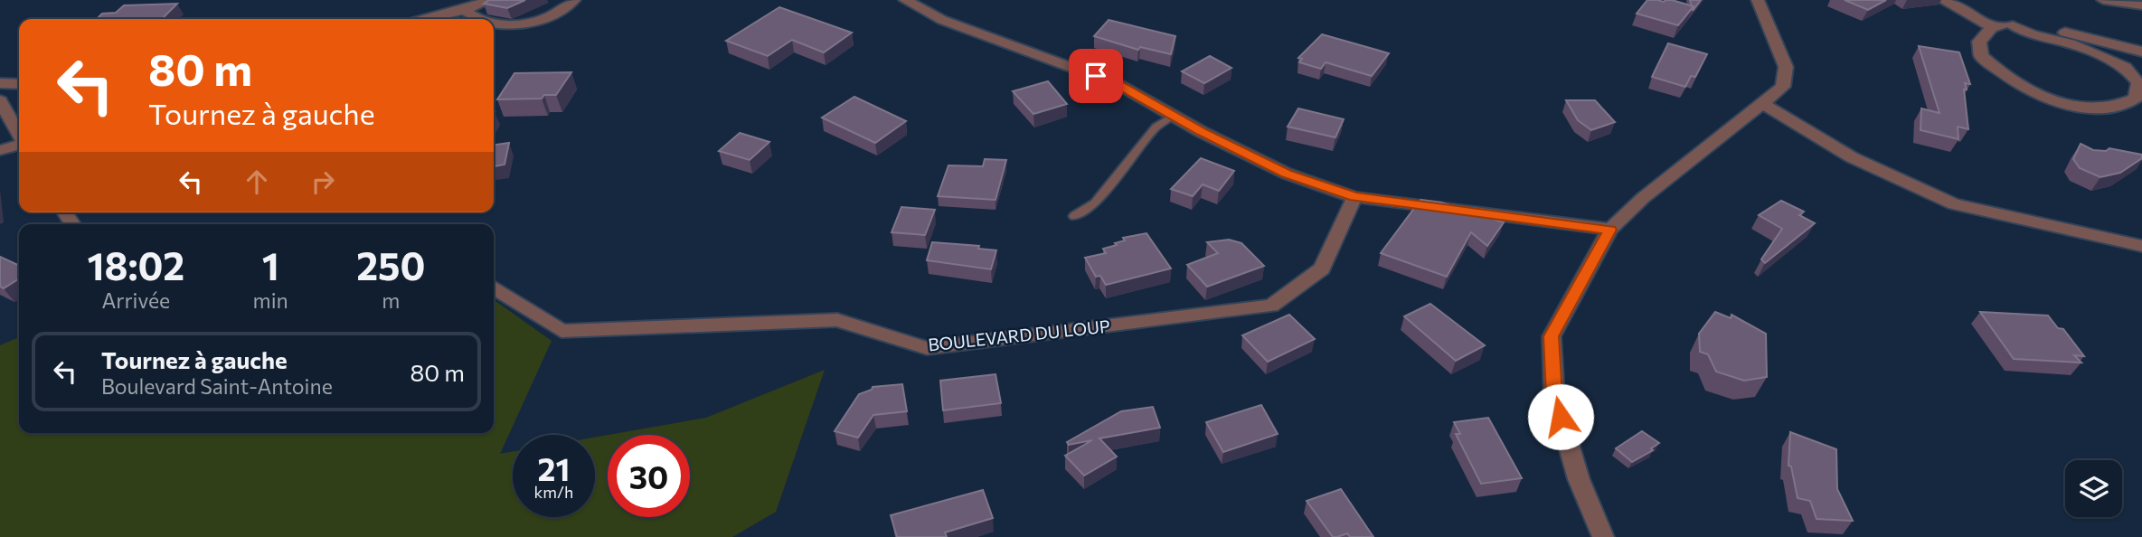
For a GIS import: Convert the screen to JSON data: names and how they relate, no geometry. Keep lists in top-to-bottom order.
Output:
{
  "streets": {
    "street": ["BOULEVARD DU LOUP"]
  },
  "page": {
    "turn": ["80 m", "Tournez à gauche"],
    "eta": [
      "18:02",
      "Arrivée",
      "1",
      "min",
      "250",
      "m"
    ],
    "list": [
      {
        "name": "Tournez à gauche",
        "note": "Boulevard Saint-Antoine",
        "value": "80 m"
      }
    ],
    "speed": "21 km/h",
    "limit": "30"
  }
}
